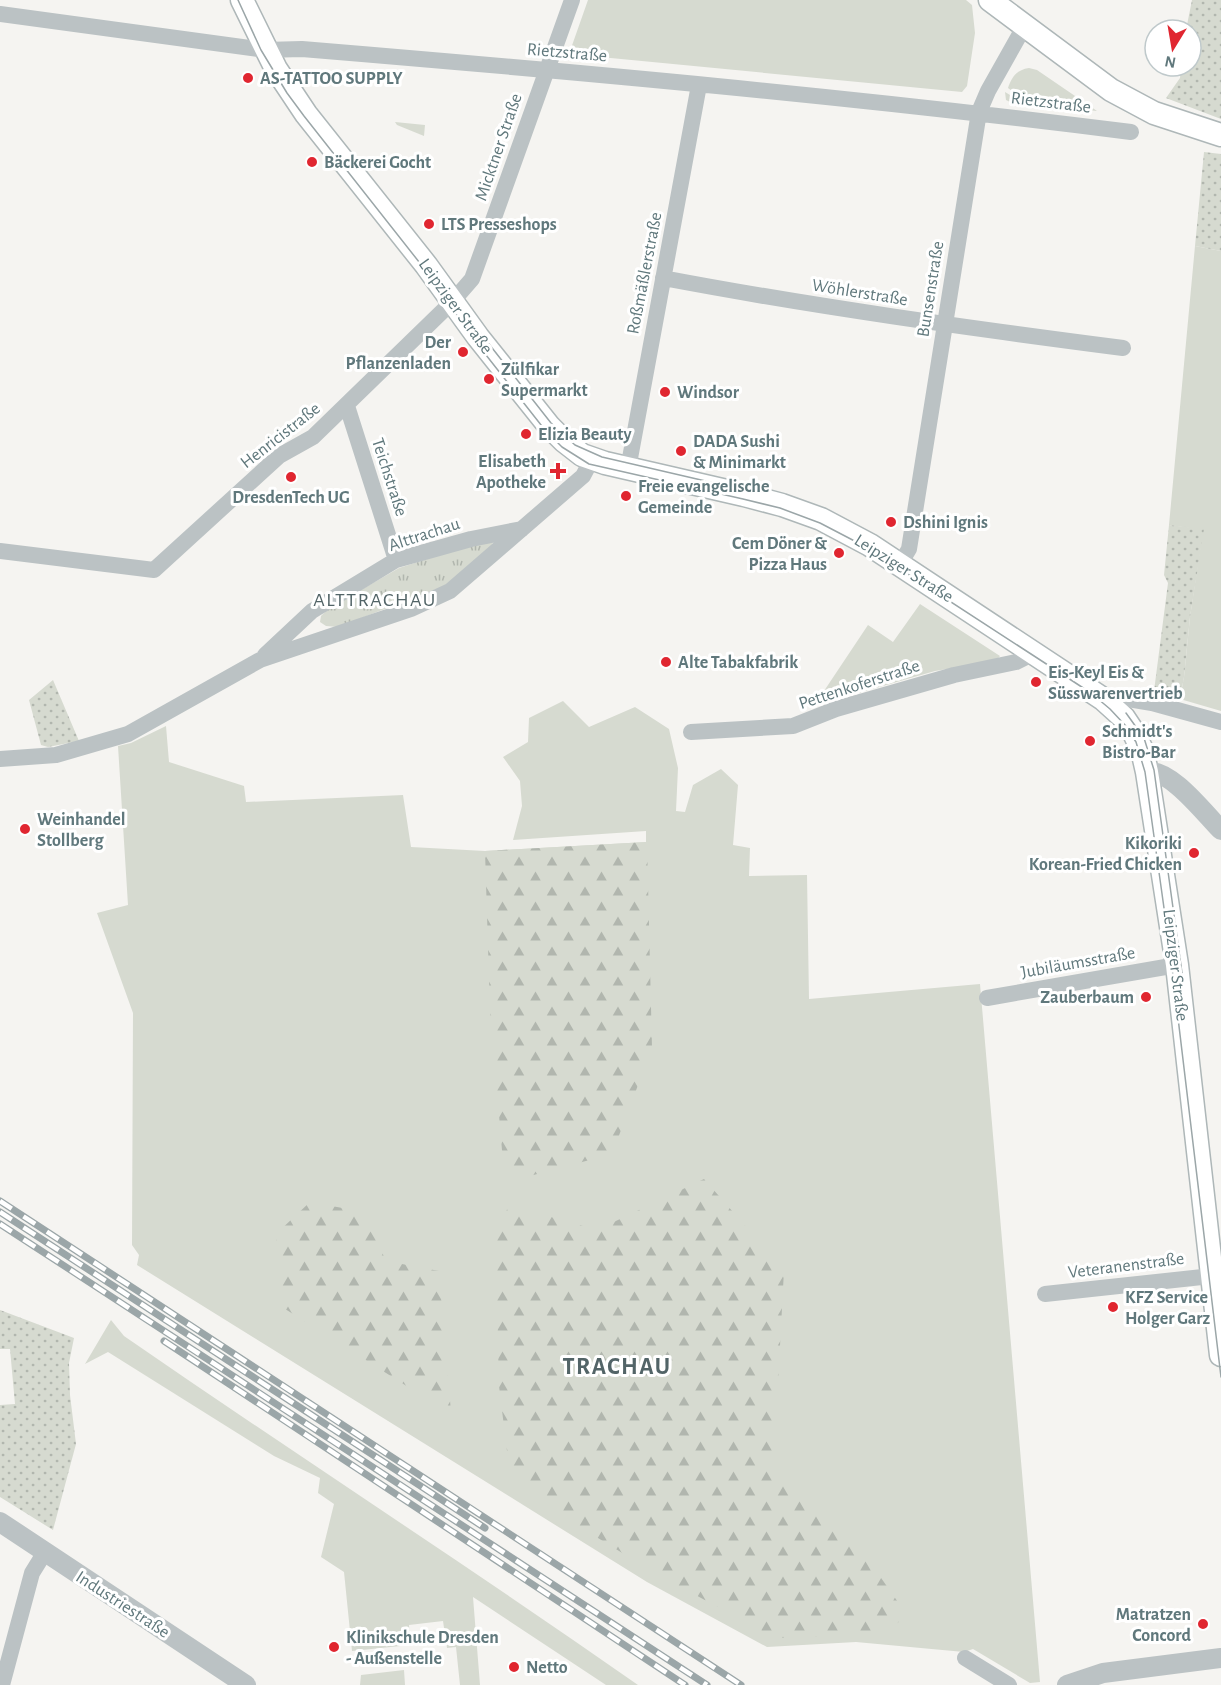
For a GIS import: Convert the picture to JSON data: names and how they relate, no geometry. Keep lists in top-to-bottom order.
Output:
{
  "streets": {
    "main road": ["Leipziger Straße"],
    "street": [
      "Rietzstraße",
      "Micktner Straße",
      "Roßmäßlerstraße",
      "Bunsenstraße",
      "Wöhlerstraße",
      "Henricistraße",
      "Teichstraße",
      "Alttrachau",
      "Pettenkoferstraße",
      "Jubiläumsstraße",
      "Veteranenstraße",
      "Industriestraße"
    ]
  },
  "crossings": [
    ["Rietzstraße", "Micktner Straße"],
    ["Rietzstraße", "Roßmäßlerstraße"],
    ["Rietzstraße", "Bunsenstraße"],
    ["Rietzstraße", "Leipziger Straße"],
    ["Micktner Straße", "Leipziger Straße"],
    ["Micktner Straße", "Henricistraße"],
    ["Roßmäßlerstraße", "Wöhlerstraße"],
    ["Roßmäßlerstraße", "Leipziger Straße"],
    ["Bunsenstraße", "Wöhlerstraße"],
    ["Bunsenstraße", "Leipziger Straße"],
    ["Leipziger Straße", "Henricistraße"],
    ["Leipziger Straße", "Alttrachau"],
    ["Leipziger Straße", "Pettenkoferstraße"],
    ["Leipziger Straße", "Jubiläumsstraße"],
    ["Leipziger Straße", "Veteranenstraße"],
    ["Henricistraße", "Teichstraße"],
    ["Teichstraße", "Alttrachau"]
  ],
  "districts": ["ALTTRACHAU", "TRACHAU"],
  "places": {
    "other": [
      "AS-TATTOO SUPPLY",
      "Bäckerei Gocht",
      "LTS Presseshops",
      "Der Pflanzenladen",
      "Zülfikar Supermarkt",
      "Windsor",
      "Elizia Beauty",
      "DADA Sushi & Minimarkt",
      "DresdenTech UG",
      "Freie evangelische Gemeinde",
      "Dshini Ignis",
      "Cem Döner & Pizza Haus",
      "Alte Tabakfabrik",
      "Eis-Keyl Eis & Süsswarenvertrieb",
      "Schmidt's Bistro-Bar",
      "Weinhandel Stollberg",
      "Kikoriki Korean-Fried Chicken",
      "Zauberbaum",
      "KFZ Service Holger Garz",
      "Matratzen Concord",
      "Klinikschule Dresden - Außenstelle",
      "Netto"
    ],
    "health": ["Elisabeth Apotheke"]
  },
  "north": "bottom"
}
